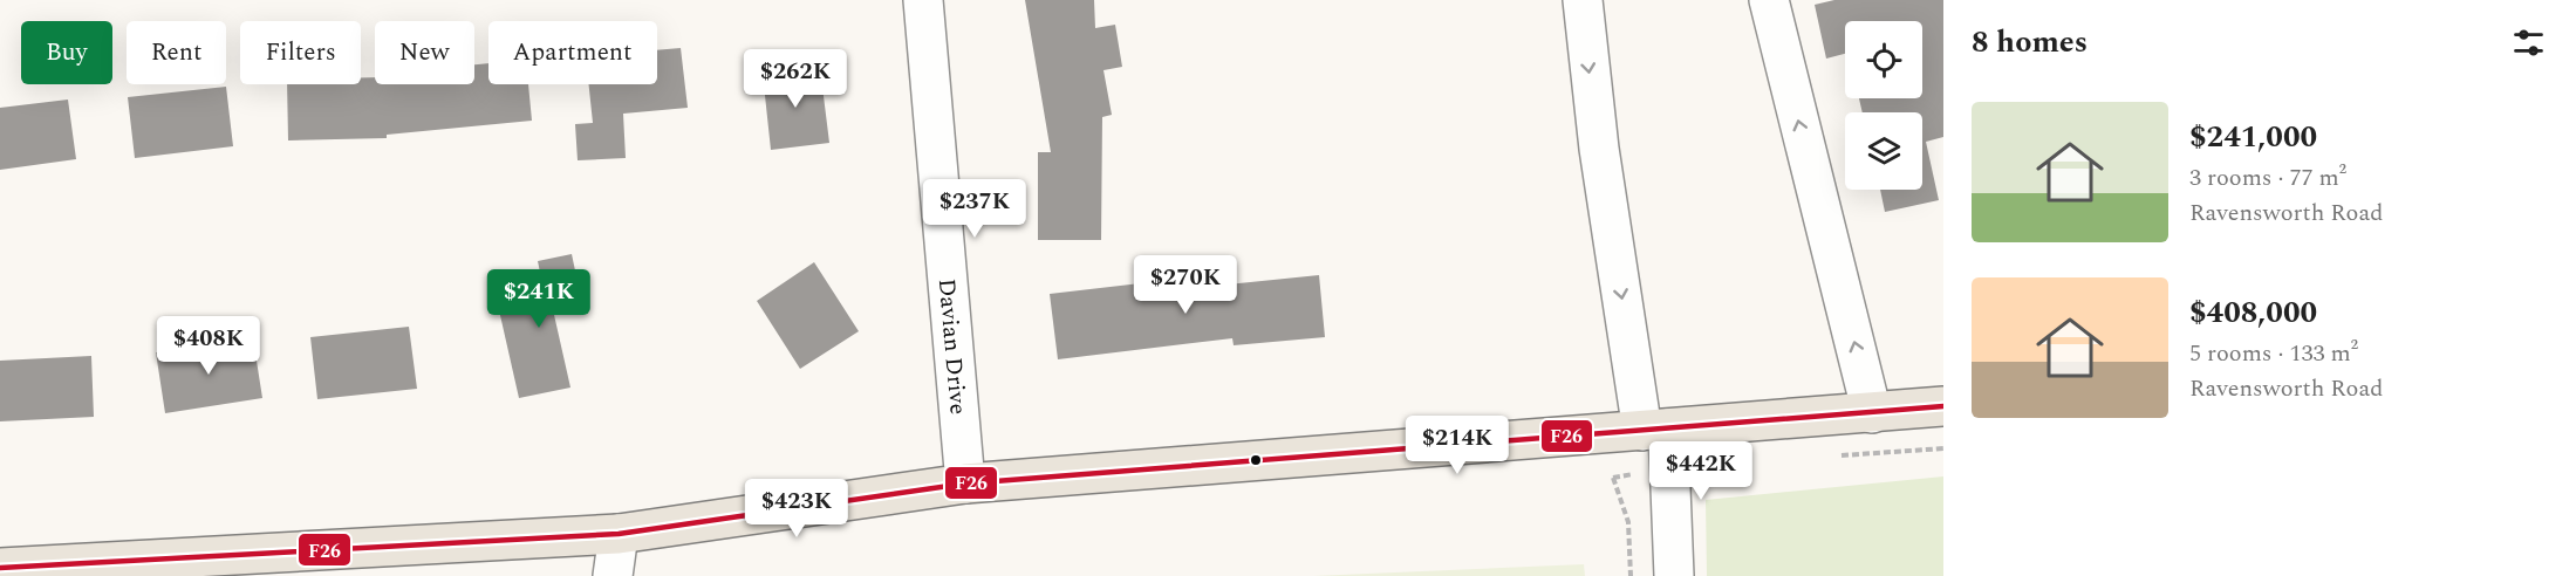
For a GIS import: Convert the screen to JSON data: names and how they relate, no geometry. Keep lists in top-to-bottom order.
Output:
{
  "streets": {
    "street": ["Davian Drive"]
  },
  "lines": ["transit line F26"],
  "page": {
    "heading": "8 homes",
    "chip": [
      "Buy",
      "Rent",
      "Filters",
      "New",
      "Apartment"
    ],
    "price": [
      "$262K",
      "$237K",
      "$270K",
      "$241K",
      "$408K",
      "$214K",
      "$442K",
      "$423K"
    ],
    "list": [
      {
        "name": "$241,000",
        "note": "3 rooms · 77 m² · Ravensworth Road"
      },
      {
        "name": "$408,000",
        "note": "5 rooms · 133 m² · Ravensworth Road"
      }
    ]
  }
}
